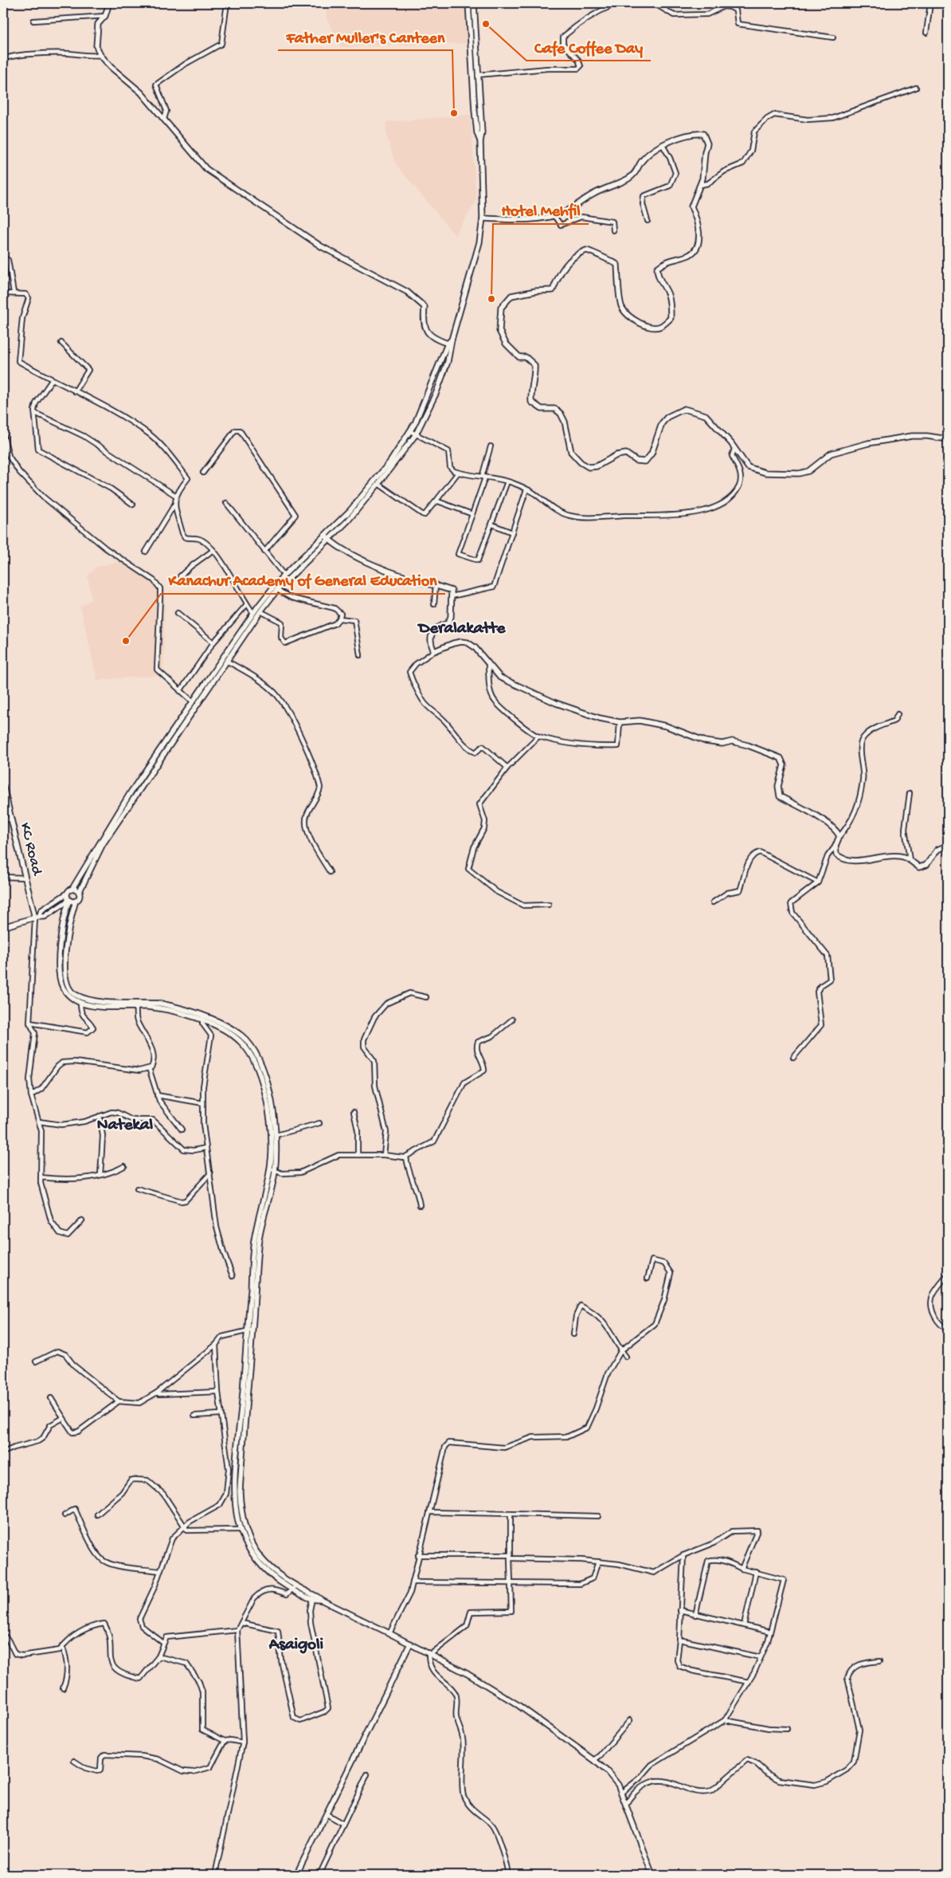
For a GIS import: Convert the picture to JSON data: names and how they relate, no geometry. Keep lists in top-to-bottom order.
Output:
{
  "streets": {
    "main road": ["KC Road"]
  },
  "districts": ["Deralakatte", "Natekal", "Asaigoli"],
  "places": [
    "Cafe Coffee Day",
    "Father Muller's Canteen",
    "Hotel Mehfil",
    "Kanachur Academy of General Education"
  ]
}
